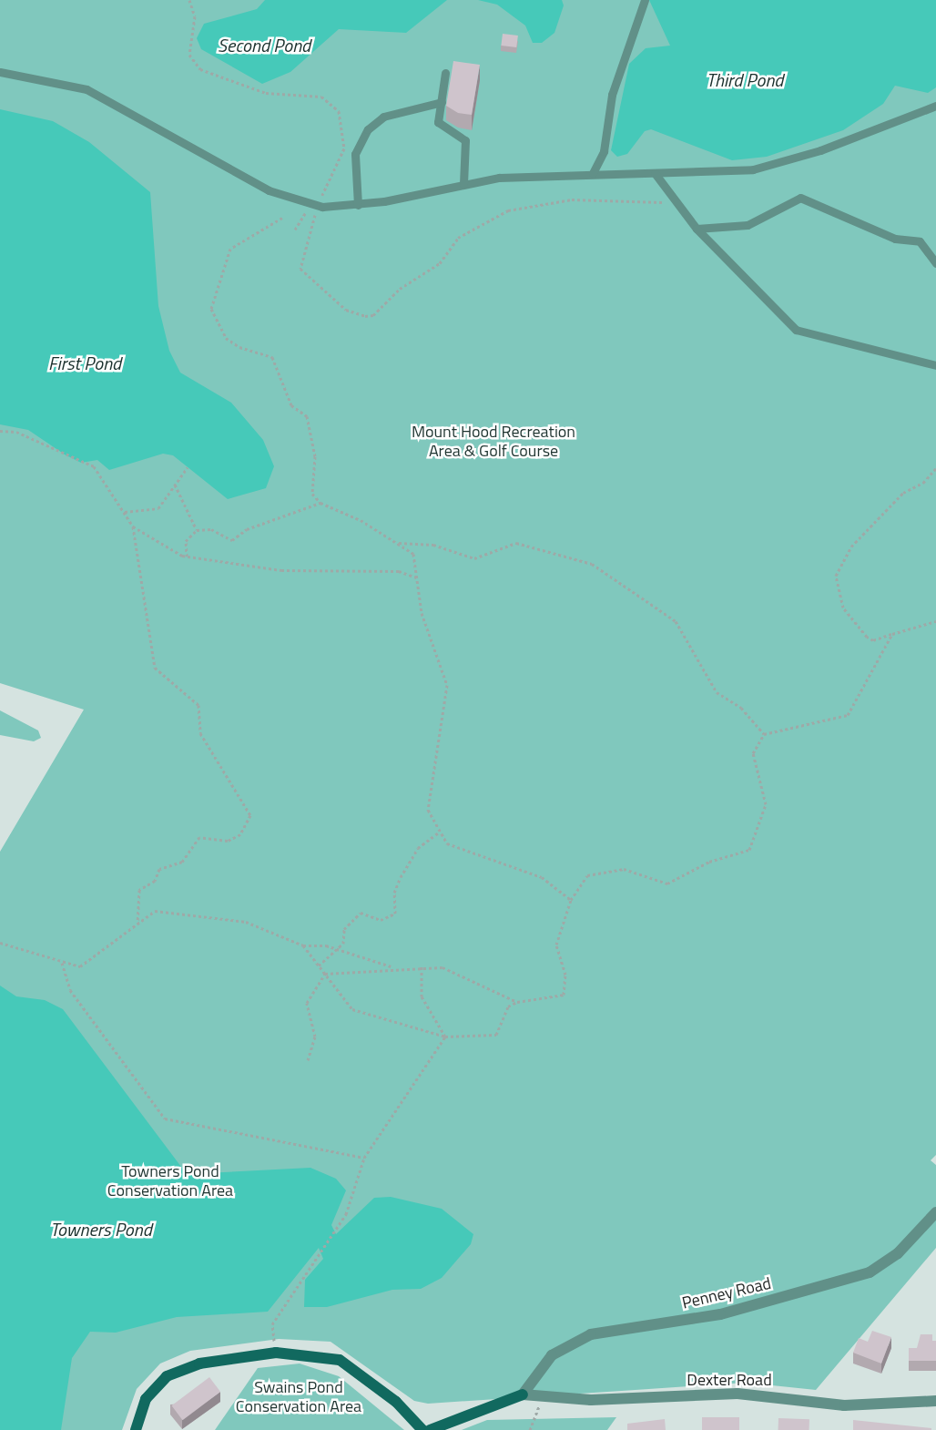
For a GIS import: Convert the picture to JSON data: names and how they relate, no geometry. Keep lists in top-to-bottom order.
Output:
{
  "streets": {
    "street": ["Penney Road", "Dexter Road"]
  },
  "crossings": [
    ["Penney Road", "Dexter Road"]
  ],
  "water": [
    "Second Pond",
    "Third Pond",
    "First Pond",
    "Towners Pond"
  ],
  "parks": ["Mount Hood Recreation Area & Golf Course", "Towners Pond Conservation Area", "Swains Pond Conservation Area"]
}
